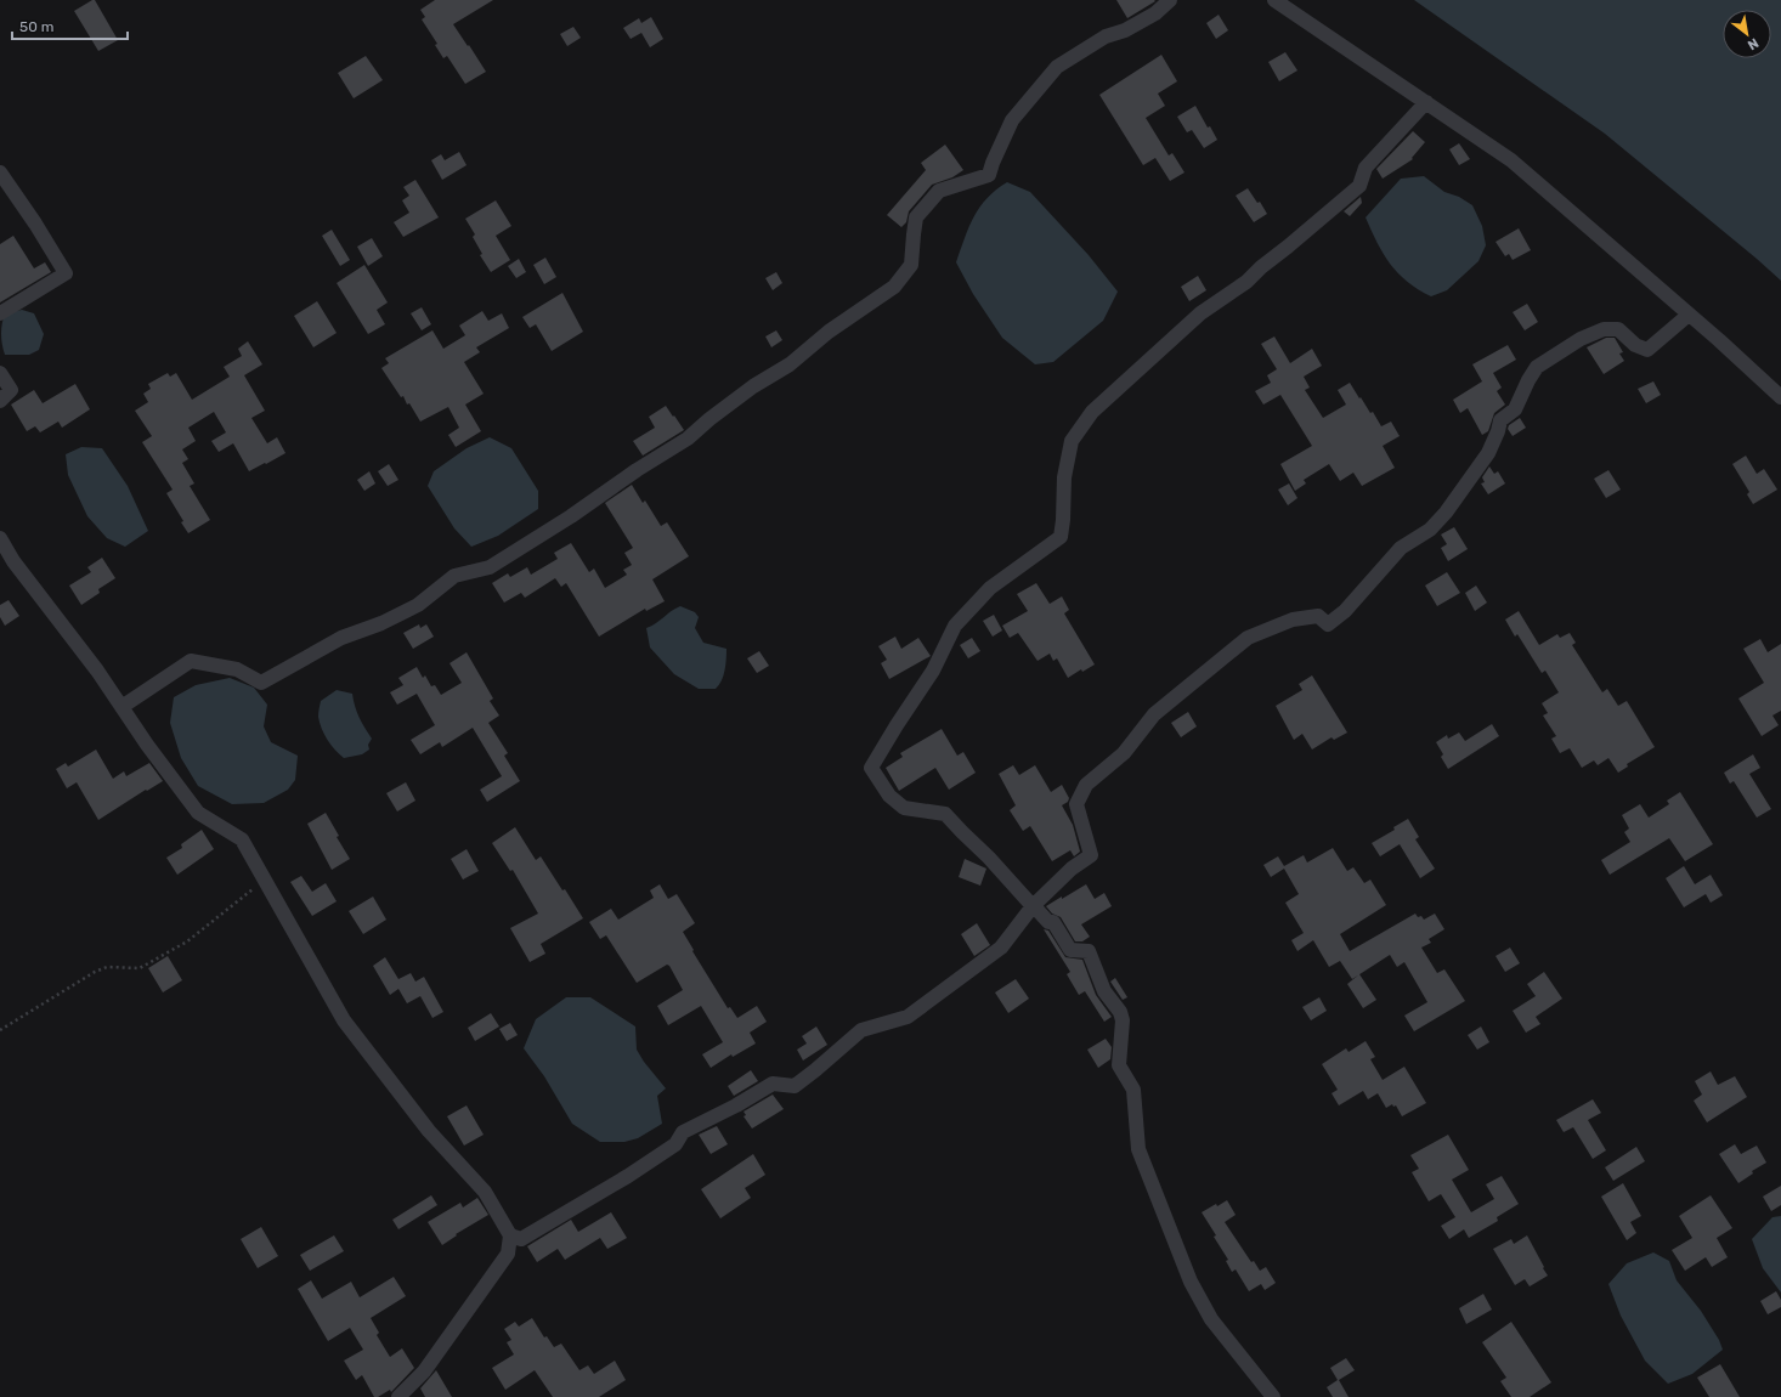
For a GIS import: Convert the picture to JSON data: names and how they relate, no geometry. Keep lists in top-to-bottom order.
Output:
{
  "scale_bar": "50 m",
  "north": "bottom right"
}
